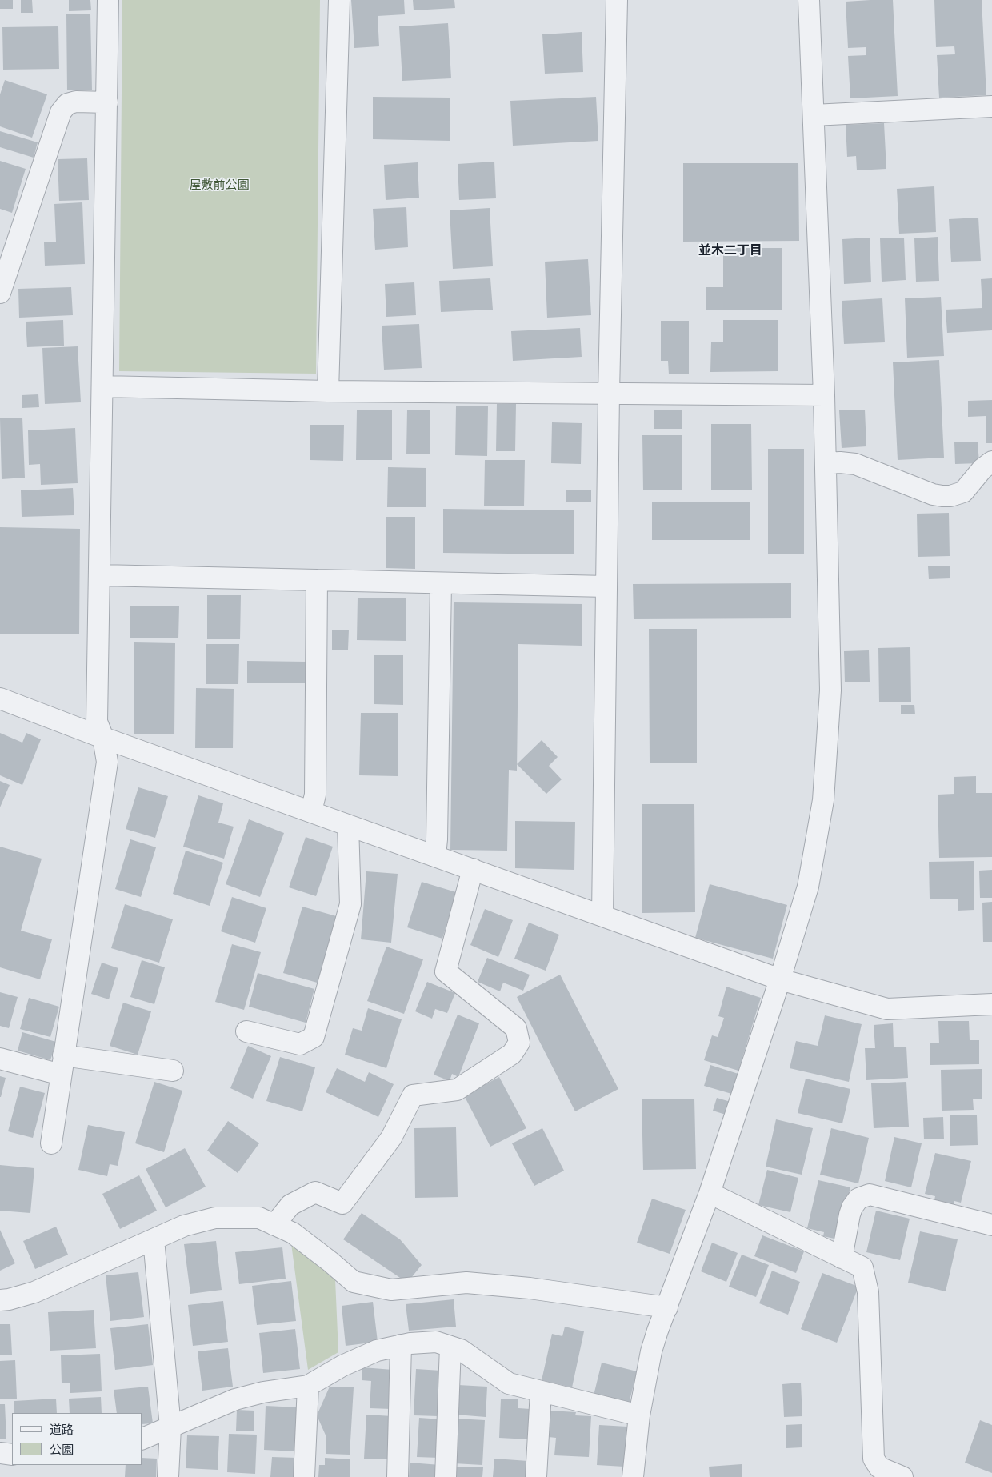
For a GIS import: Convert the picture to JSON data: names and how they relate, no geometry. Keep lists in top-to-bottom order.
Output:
{
  "districts": ["並木二丁目"],
  "parks": ["屋敷前公園"],
  "legend": ["道路", "公園"]
}
